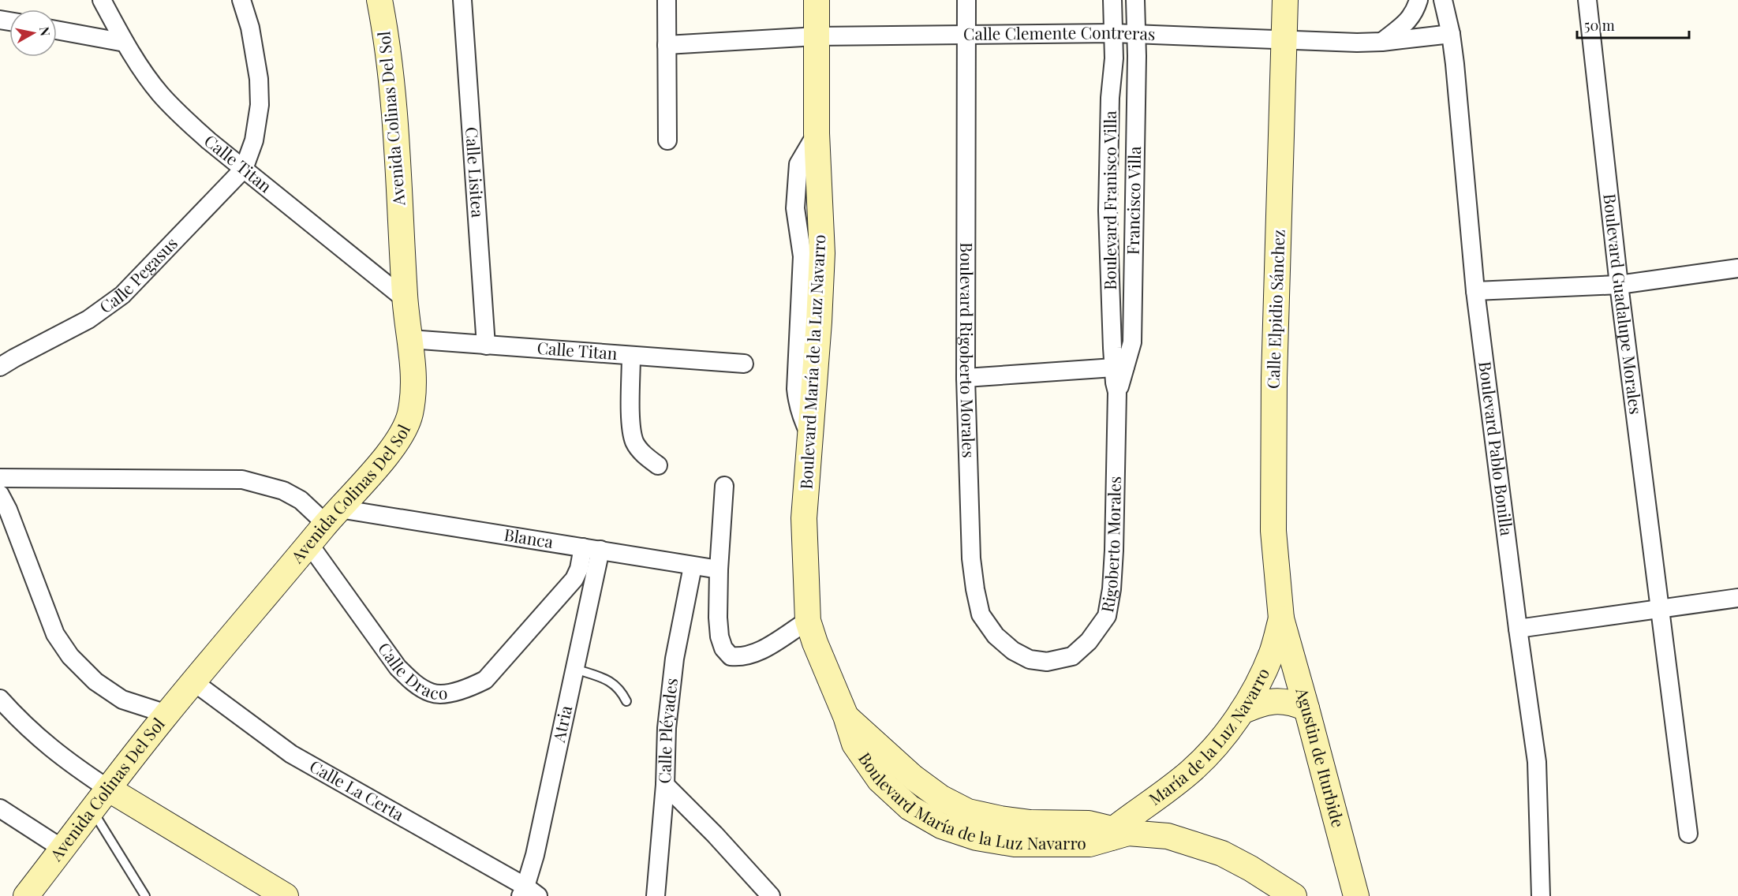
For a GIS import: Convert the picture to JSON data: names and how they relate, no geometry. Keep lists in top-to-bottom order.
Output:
{
  "streets": {
    "street": [
      "Calle Clemente Contreras",
      "Avenida Colinas Del Sol",
      "Calle Titan",
      "Calle Lisitea",
      "Boulevard Franisco Villa",
      "Francisco Villa",
      "Calle Pegasus",
      "Boulevard Guadalupe Morales",
      "Calle Elpidio Sánchez",
      "Boulevard Rigoberto Morales",
      "Boulevard María de la Luz Navarro",
      "Boulevard Pablo Bonilla",
      "Blanca",
      "Rigoberto Morales",
      "Calle Draco",
      "Atria",
      "Calle Pléyades",
      "María de la Luz Navarro",
      "Agustin de Iturbide",
      "Calle La Certa"
    ]
  },
  "crossings": [
    ["Calle Clemente Contreras", "Boulevard Franisco Villa"],
    ["Calle Clemente Contreras", "Francisco Villa"],
    ["Calle Clemente Contreras", "Calle Elpidio Sánchez"],
    ["Calle Clemente Contreras", "Boulevard Rigoberto Morales"],
    ["Calle Clemente Contreras", "Boulevard María de la Luz Navarro"],
    ["Calle Clemente Contreras", "Boulevard Pablo Bonilla"],
    ["Avenida Colinas Del Sol", "Calle Titan"],
    ["Avenida Colinas Del Sol", "Blanca"],
    ["Avenida Colinas Del Sol", "Calle Draco"],
    ["Avenida Colinas Del Sol", "Calle La Certa"],
    ["Calle Titan", "Calle Lisitea"],
    ["Calle Titan", "Calle Pegasus"],
    ["Boulevard Franisco Villa", "Francisco Villa"],
    ["Boulevard Franisco Villa", "Rigoberto Morales"],
    ["Francisco Villa", "Rigoberto Morales"],
    ["Calle Elpidio Sánchez", "María de la Luz Navarro"],
    ["Calle Elpidio Sánchez", "Agustin de Iturbide"],
    ["Boulevard Rigoberto Morales", "Rigoberto Morales"],
    ["Boulevard María de la Luz Navarro", "María de la Luz Navarro"],
    ["Blanca", "Calle Draco"],
    ["Blanca", "Atria"],
    ["Blanca", "Calle Pléyades"],
    ["Calle Draco", "Atria"],
    ["Atria", "Calle La Certa"],
    ["María de la Luz Navarro", "Agustin de Iturbide"]
  ],
  "scale_bar": "50 m",
  "north": "right"
}
